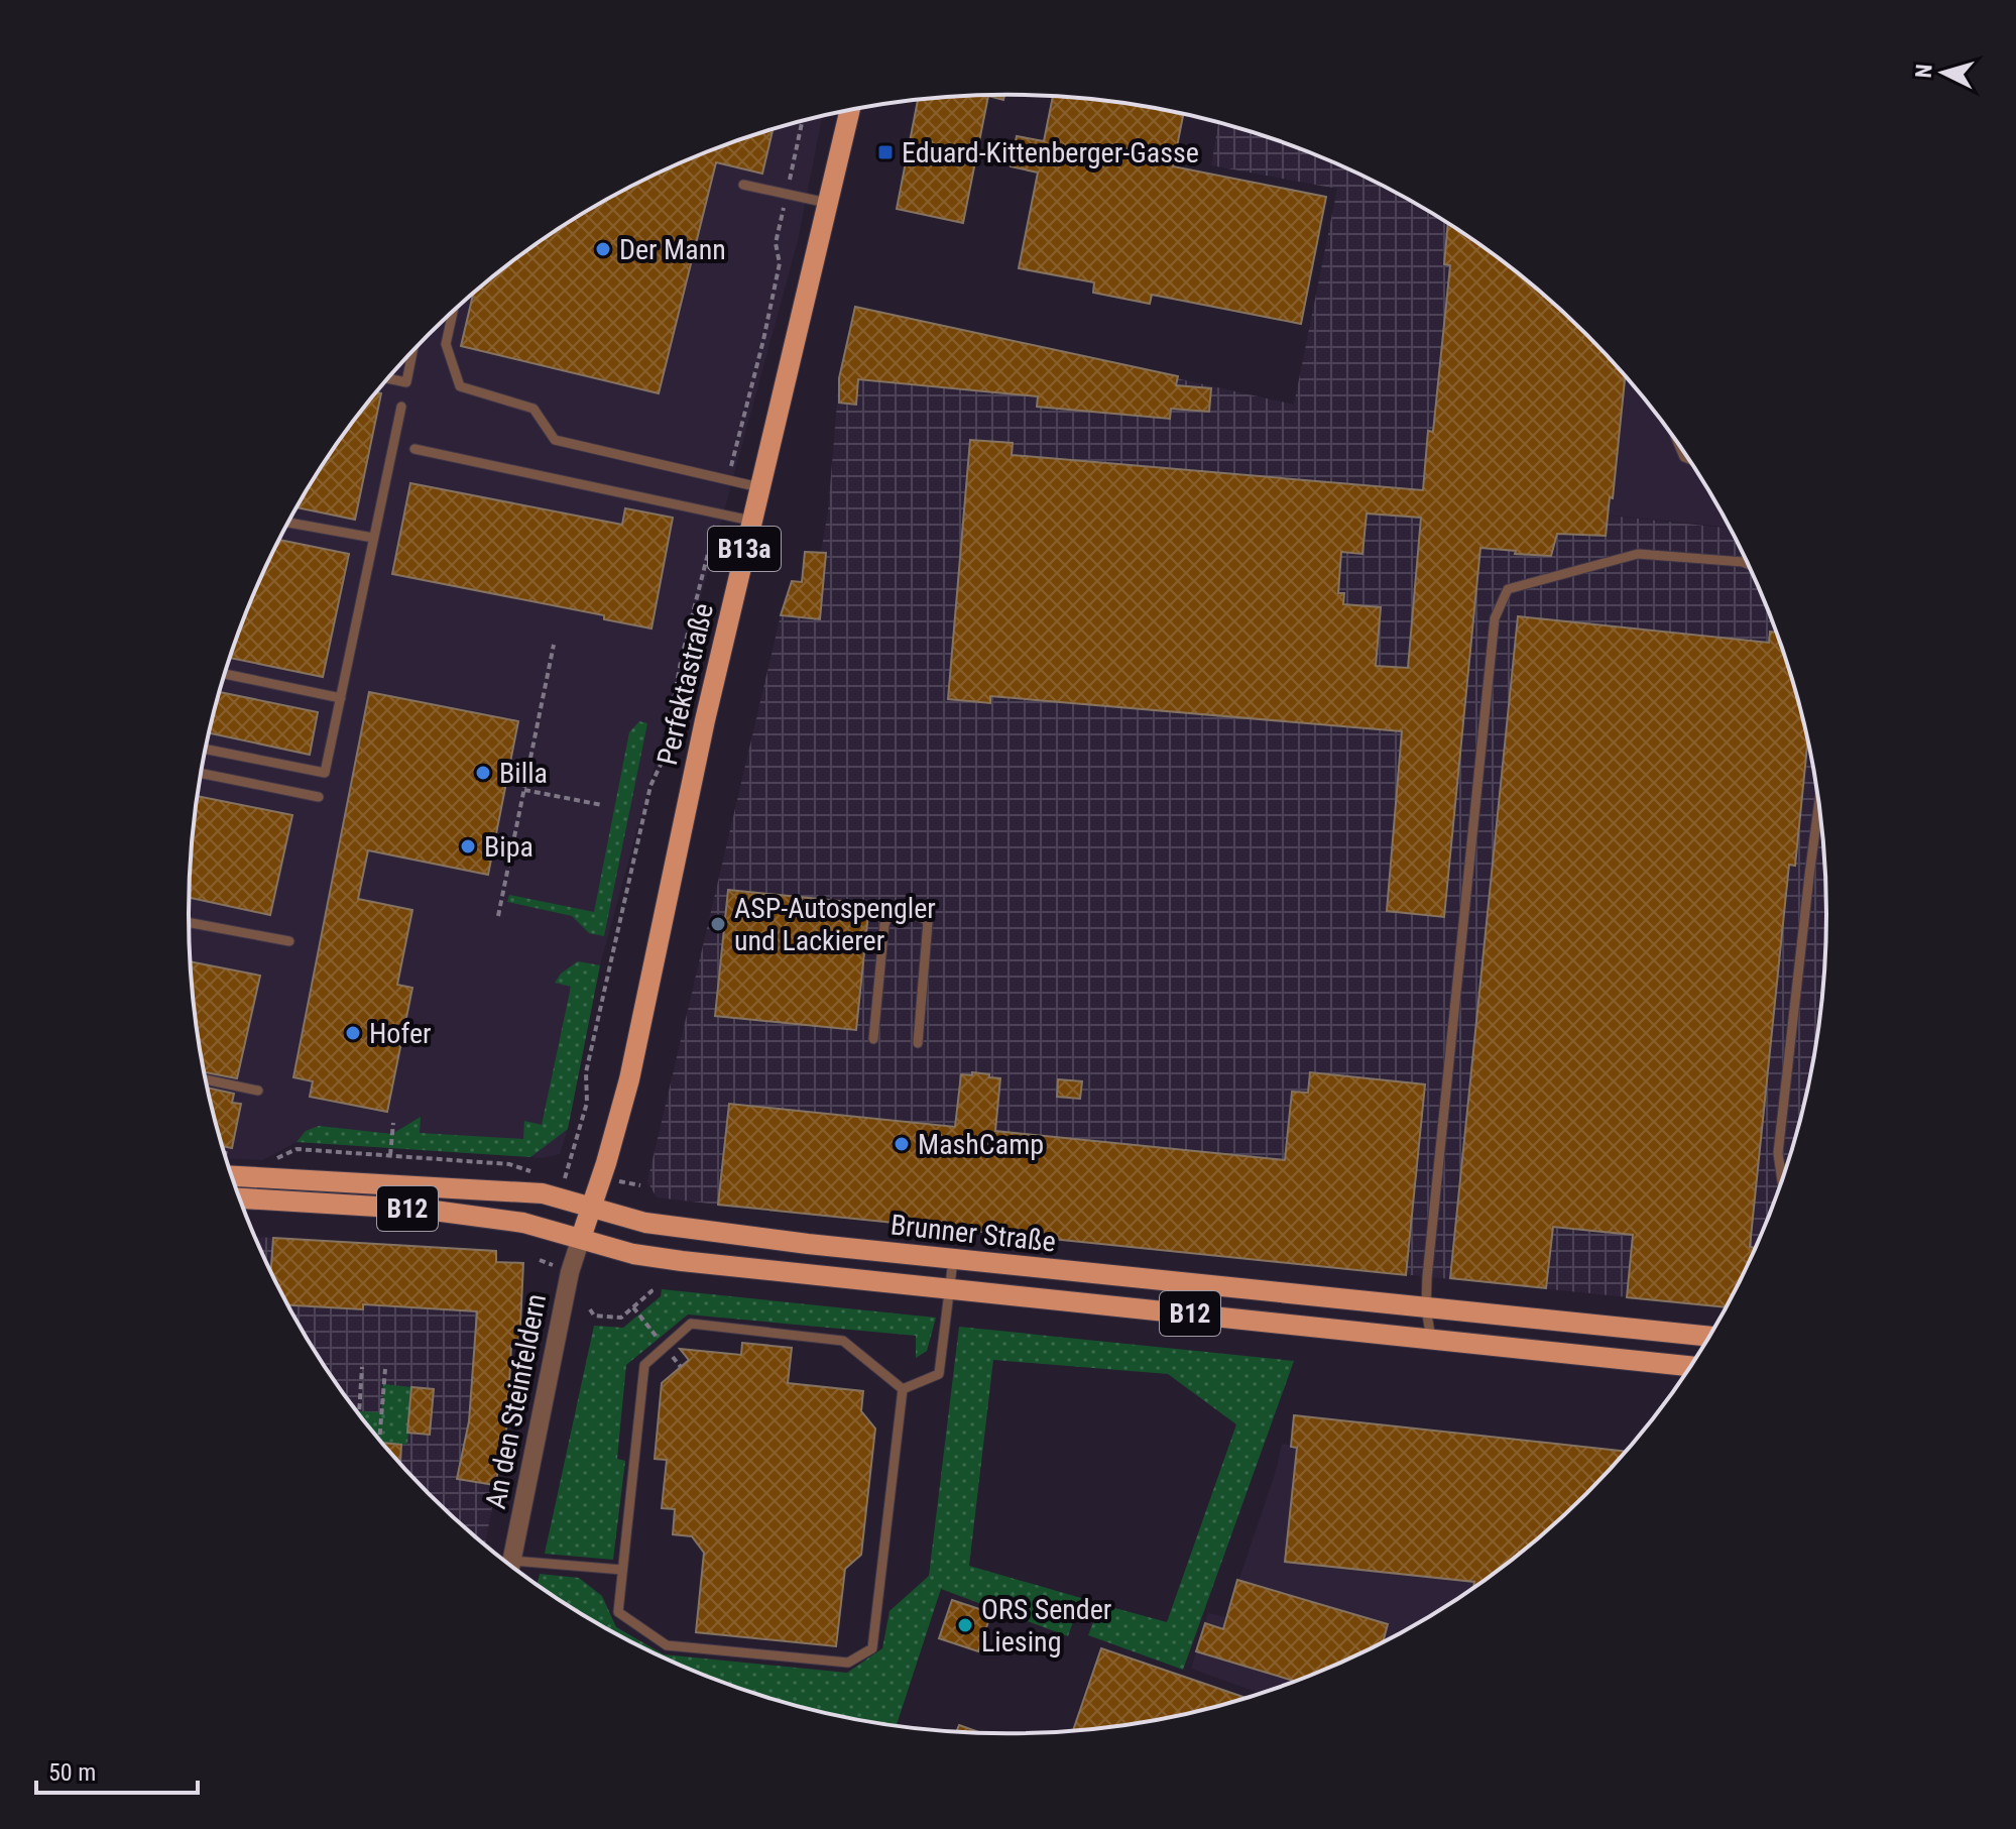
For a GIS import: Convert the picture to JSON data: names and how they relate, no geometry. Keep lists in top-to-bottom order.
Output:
{
  "streets": {
    "main road": [
      "B13a",
      "Perfektastraße",
      "B12",
      "Brunner Straße"
    ],
    "street": ["An den Steinfeldern"]
  },
  "crossings": [
    ["Perfektastraße", "Brunner Straße"],
    ["Perfektastraße", "An den Steinfeldern"],
    ["Brunner Straße", "An den Steinfeldern"]
  ],
  "places": {
    "transit": ["Eduard-Kittenberger-Gasse"],
    "other": [
      "Der Mann",
      "Billa",
      "Bipa",
      "ASP-Autospengler und Lackierer",
      "Hofer",
      "MashCamp",
      "ORS Sender Liesing"
    ]
  },
  "scale_bar": "50 m",
  "north": "left"
}
